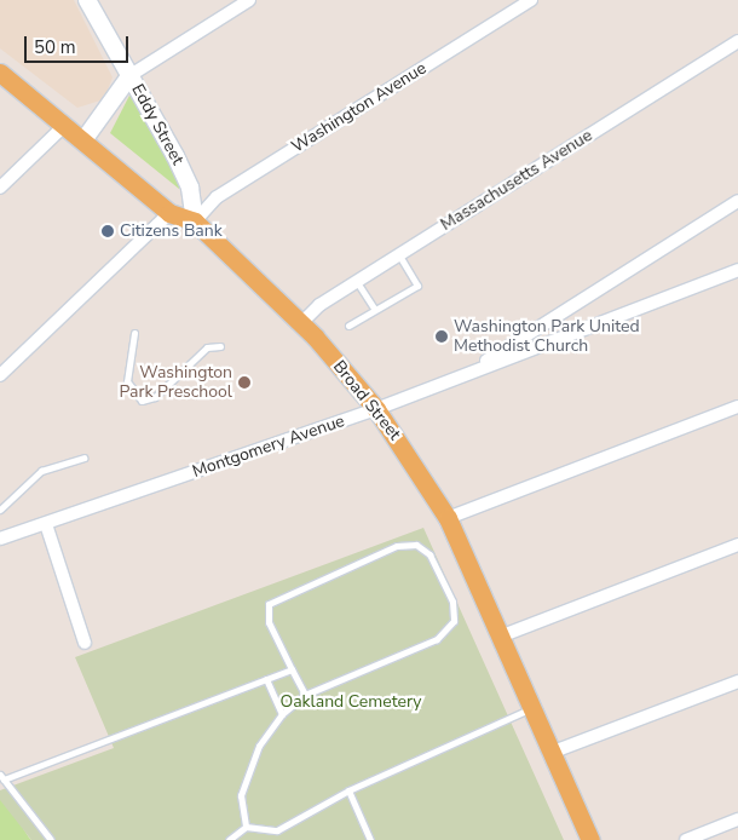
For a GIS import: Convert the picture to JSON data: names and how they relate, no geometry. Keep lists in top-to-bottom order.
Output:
{
  "streets": {
    "main road": ["Eddy Street", "Broad Street"],
    "street": ["Washington Avenue", "Massachusetts Avenue", "Montgomery Avenue"]
  },
  "crossings": [
    ["Washington Avenue", "Eddy Street"],
    ["Washington Avenue", "Broad Street"],
    ["Eddy Street", "Broad Street"],
    ["Massachusetts Avenue", "Broad Street"],
    ["Broad Street", "Montgomery Avenue"]
  ],
  "parks": ["Oakland Cemetery"],
  "places": ["Citizens Bank", "Washington Park United Methodist Church", "Washington Park Preschool"],
  "scale_bar": "50 m"
}
